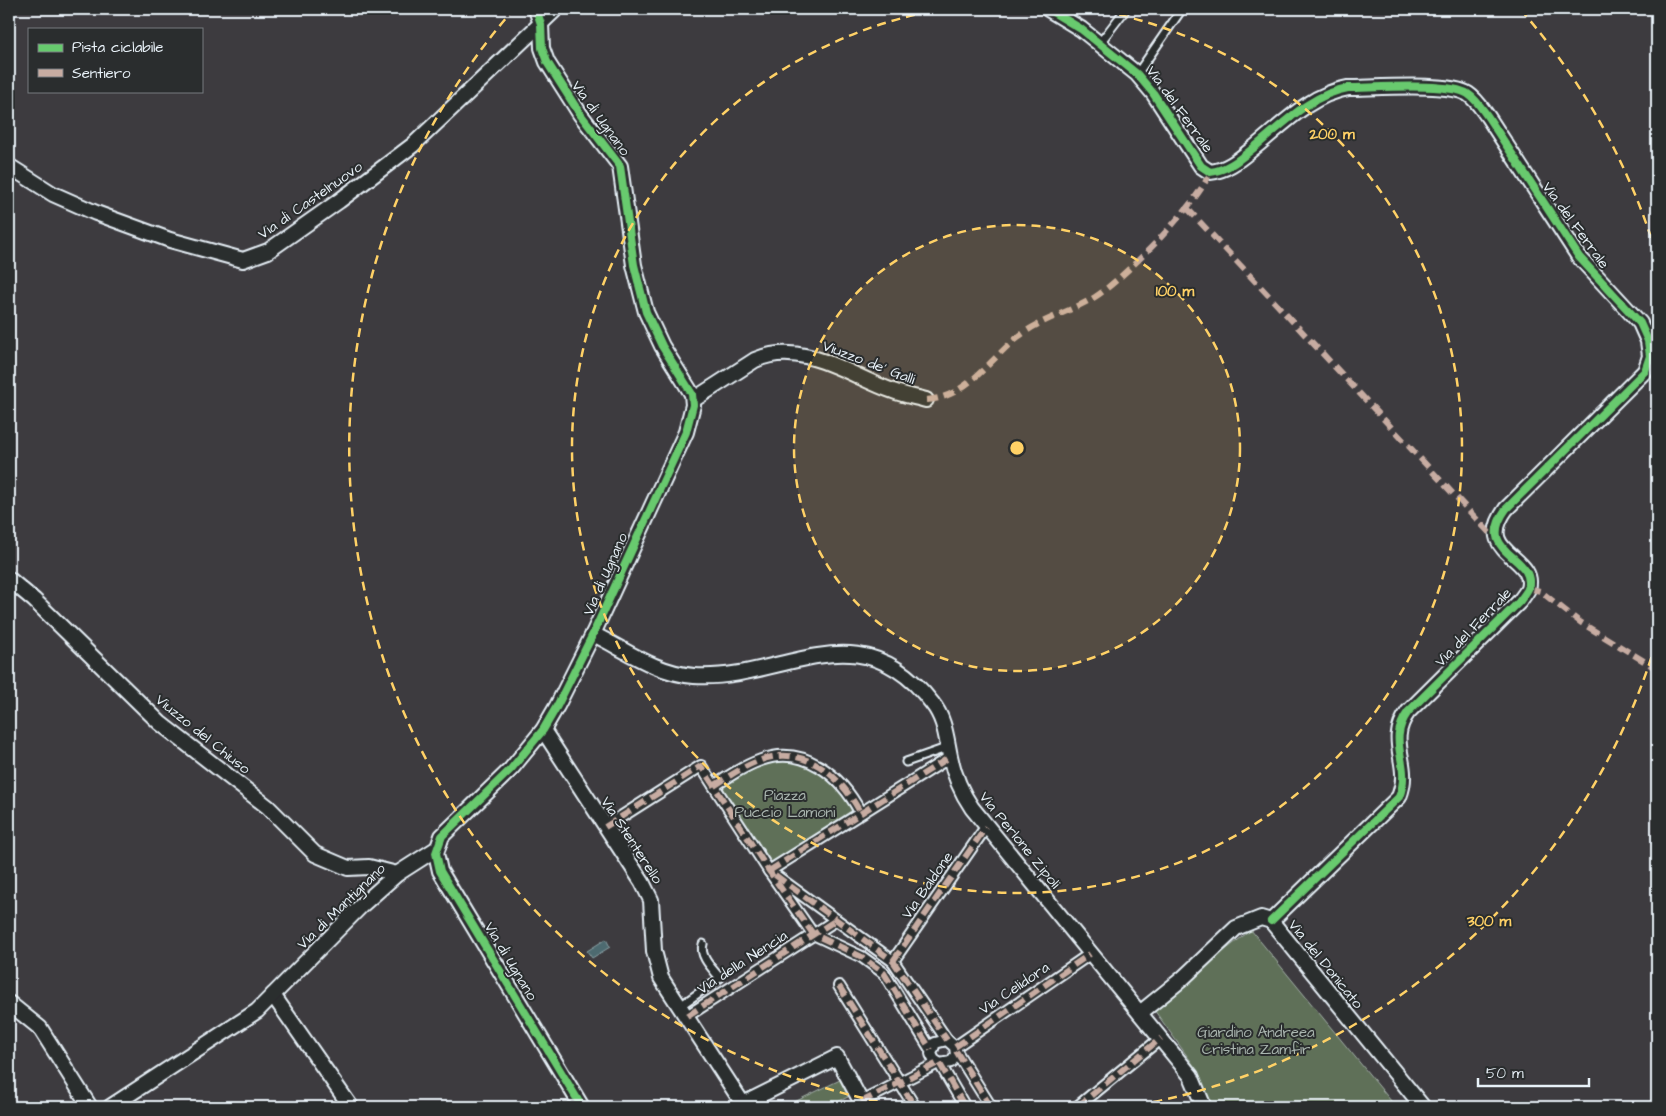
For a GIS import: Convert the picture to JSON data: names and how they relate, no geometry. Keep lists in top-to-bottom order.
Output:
{
  "streets": {
    "street": [
      "Via del Ferrale",
      "Via di Ugnano",
      "Via di Castelnuovo",
      "Viuzzo de' Galli",
      "Viuzzo del Chiuso",
      "Via Stenterello",
      "Via Perlone Zipoli",
      "Via Baldone",
      "Via di Mantignano",
      "Via della Nencia",
      "Via del Donicato",
      "Via Celidora"
    ]
  },
  "crossings": [
    ["Via del Ferrale", "Via del Donicato"],
    ["Via di Ugnano", "Via di Castelnuovo"],
    ["Via di Ugnano", "Viuzzo de' Galli"],
    ["Via di Ugnano", "Via Stenterello"],
    ["Via di Ugnano", "Via Perlone Zipoli"],
    ["Via di Ugnano", "Via di Mantignano"],
    ["Viuzzo del Chiuso", "Via di Mantignano"],
    ["Via Stenterello", "Via della Nencia"],
    ["Via Stenterello", "Via Celidora"],
    ["Via Perlone Zipoli", "Via Baldone"],
    ["Via Perlone Zipoli", "Via del Donicato"],
    ["Via Perlone Zipoli", "Via Celidora"]
  ],
  "parks": ["Piazza Puccio Lamoni", "Giardino Andreea Cristina Zamfir"],
  "legend": ["Pista ciclabile", "Sentiero"],
  "scale_bar": "50 m",
  "rings": ["200 m", "100 m", "300 m"]
}
